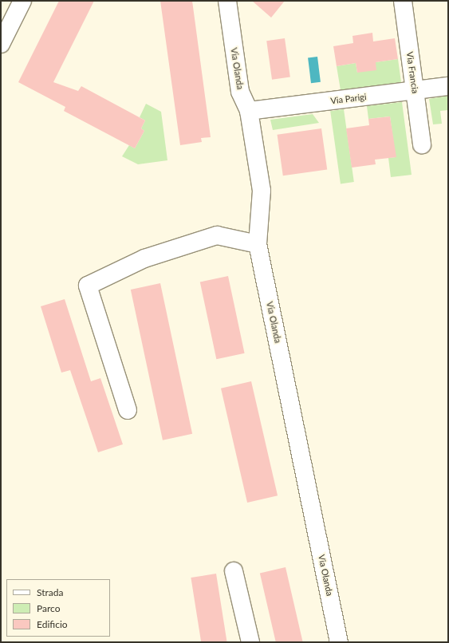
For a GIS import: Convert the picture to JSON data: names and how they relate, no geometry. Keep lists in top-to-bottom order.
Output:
{
  "streets": {
    "street": ["Via Olanda", "Via Francia", "Via Parigi"]
  },
  "crossings": [
    ["Via Olanda", "Via Parigi"],
    ["Via Francia", "Via Parigi"]
  ],
  "legend": ["Strada", "Parco", "Edificio"]
}
